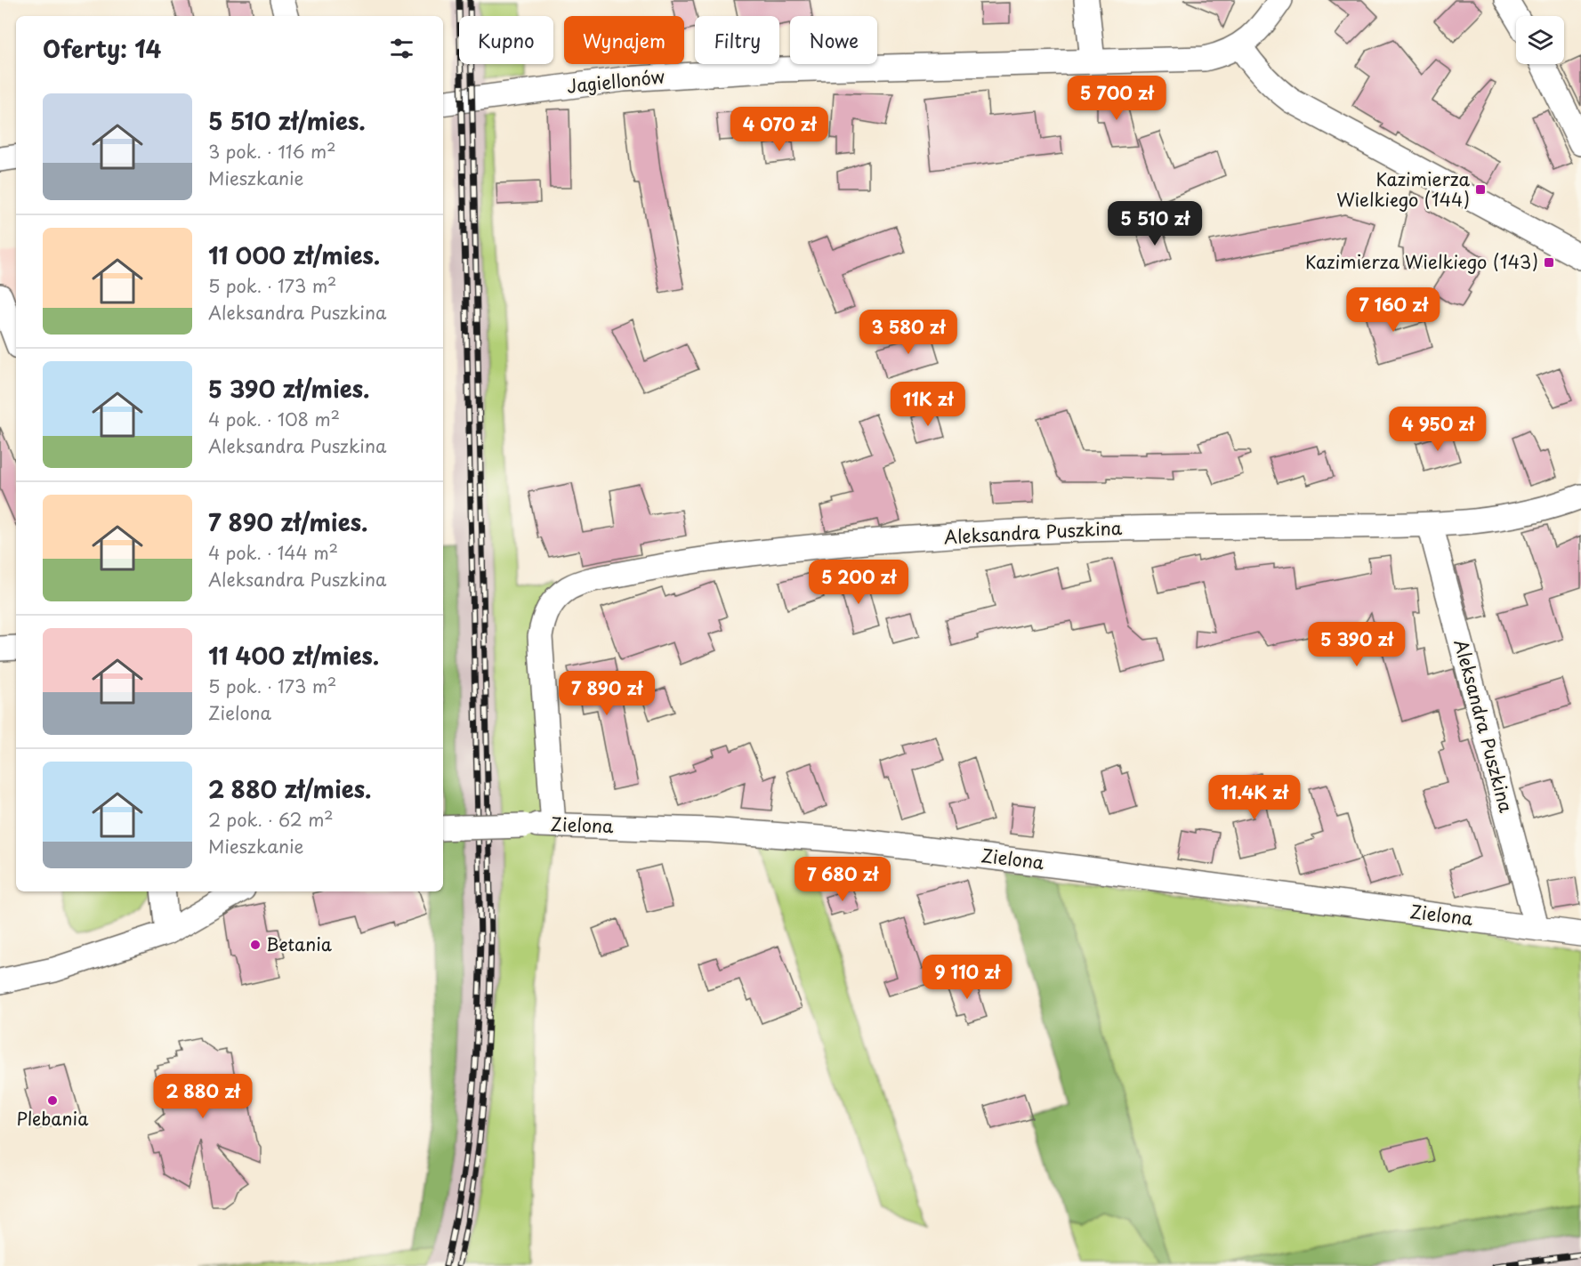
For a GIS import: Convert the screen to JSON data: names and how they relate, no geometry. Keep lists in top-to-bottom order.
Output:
{
  "streets": {
    "street": ["Jagiellonów", "Aleksandra Puszkina", "Zielona"]
  },
  "crossings": [
    ["Aleksandra Puszkina", "Zielona"]
  ],
  "places": {
    "transit": ["Kazimierza Wielkiego (144)", "Kazimierza Wielkiego (143)"],
    "other": ["Betania", "Plebania"]
  },
  "page": {
    "chip": [
      "Kupno",
      "Wynajem",
      "Filtry",
      "Nowe"
    ],
    "heading": "Oferty: 14",
    "price": [
      "5 700 zł",
      "4 070 zł",
      "5 510 zł",
      "7 160 zł",
      "3 580 zł",
      "11K zł",
      "4 950 zł",
      "5 200 zł",
      "5 390 zł",
      "7 890 zł",
      "11.4K zł",
      "7 680 zł",
      "9 110 zł",
      "2 880 zł"
    ],
    "list": [
      {
        "name": "5 510 zł/mies.",
        "note": "3 pok. · 116 m² · Mieszkanie"
      },
      {
        "name": "11 000 zł/mies.",
        "note": "5 pok. · 173 m² · Aleksandra Puszkina"
      },
      {
        "name": "5 390 zł/mies.",
        "note": "4 pok. · 108 m² · Aleksandra Puszkina"
      },
      {
        "name": "7 890 zł/mies.",
        "note": "4 pok. · 144 m² · Aleksandra Puszkina"
      },
      {
        "name": "11 400 zł/mies.",
        "note": "5 pok. · 173 m² · Zielona"
      },
      {
        "name": "2 880 zł/mies.",
        "note": "2 pok. · 62 m² · Mieszkanie"
      }
    ]
  }
}
